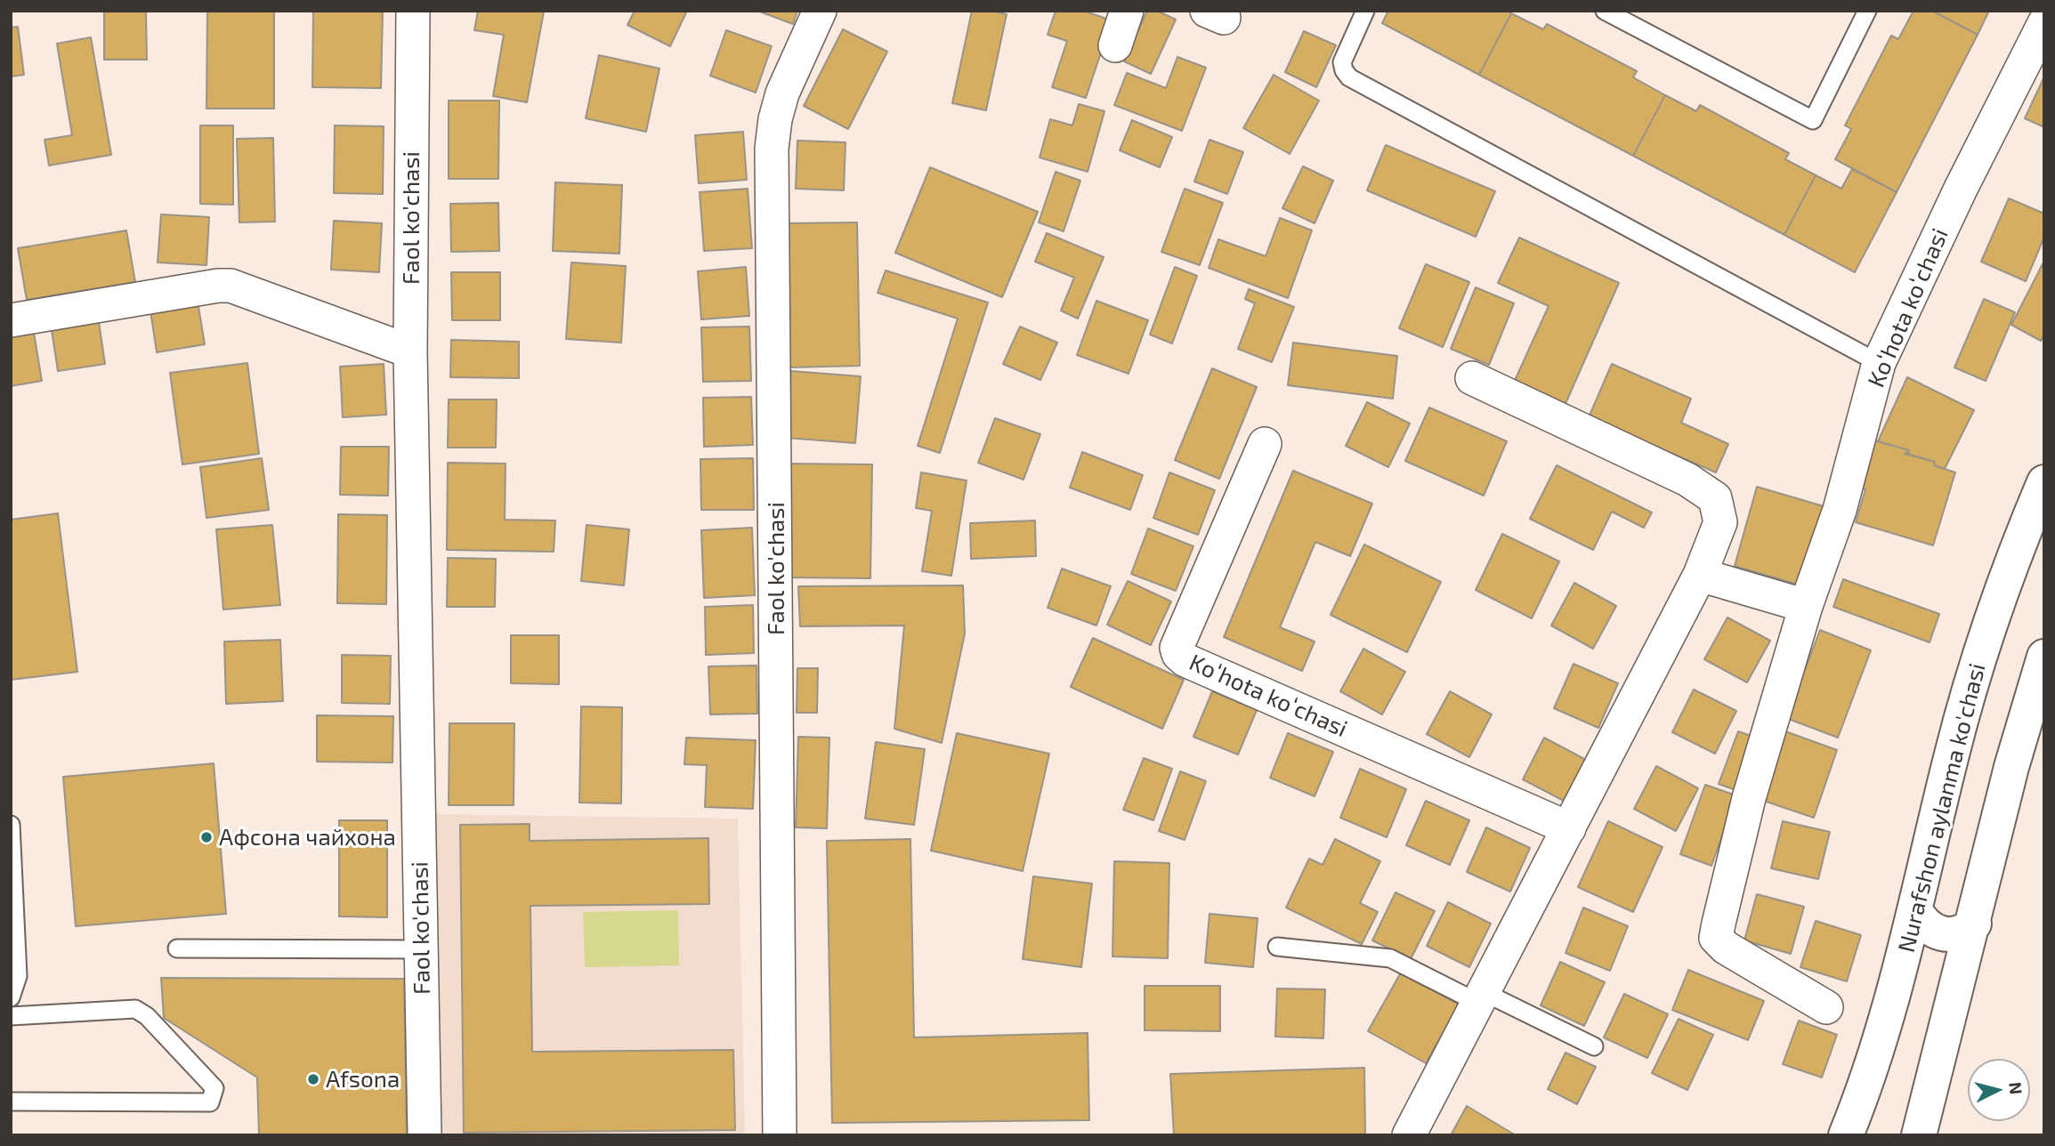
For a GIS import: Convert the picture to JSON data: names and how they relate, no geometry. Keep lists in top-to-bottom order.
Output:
{
  "streets": {
    "main road": ["Nurafshon aylanma ko'chasi"],
    "street": ["Faol ko'chasi", "Koʻhota koʻchasi"]
  },
  "places": ["Афсона чайхона", "Afsona"],
  "north": "right"
}
